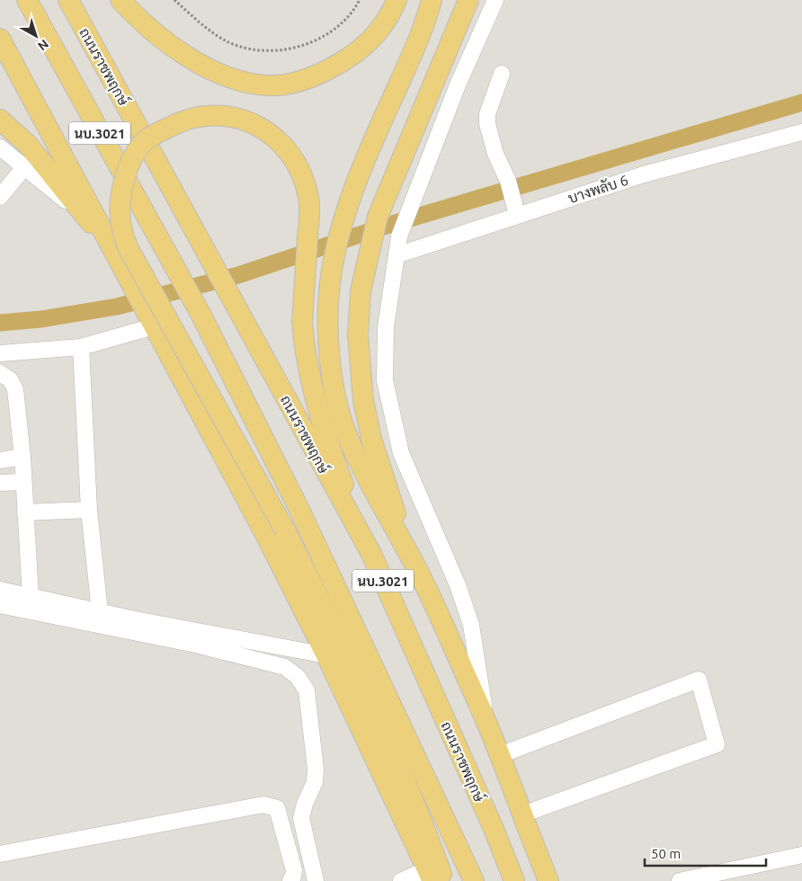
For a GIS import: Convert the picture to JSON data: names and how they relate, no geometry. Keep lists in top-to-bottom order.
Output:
{
  "streets": {
    "main road": ["ถนนราชพฤกษ์", "นบ.3021"],
    "street": ["บางพลับ 6"]
  },
  "scale_bar": "50 m",
  "north": "bottom right"
}
